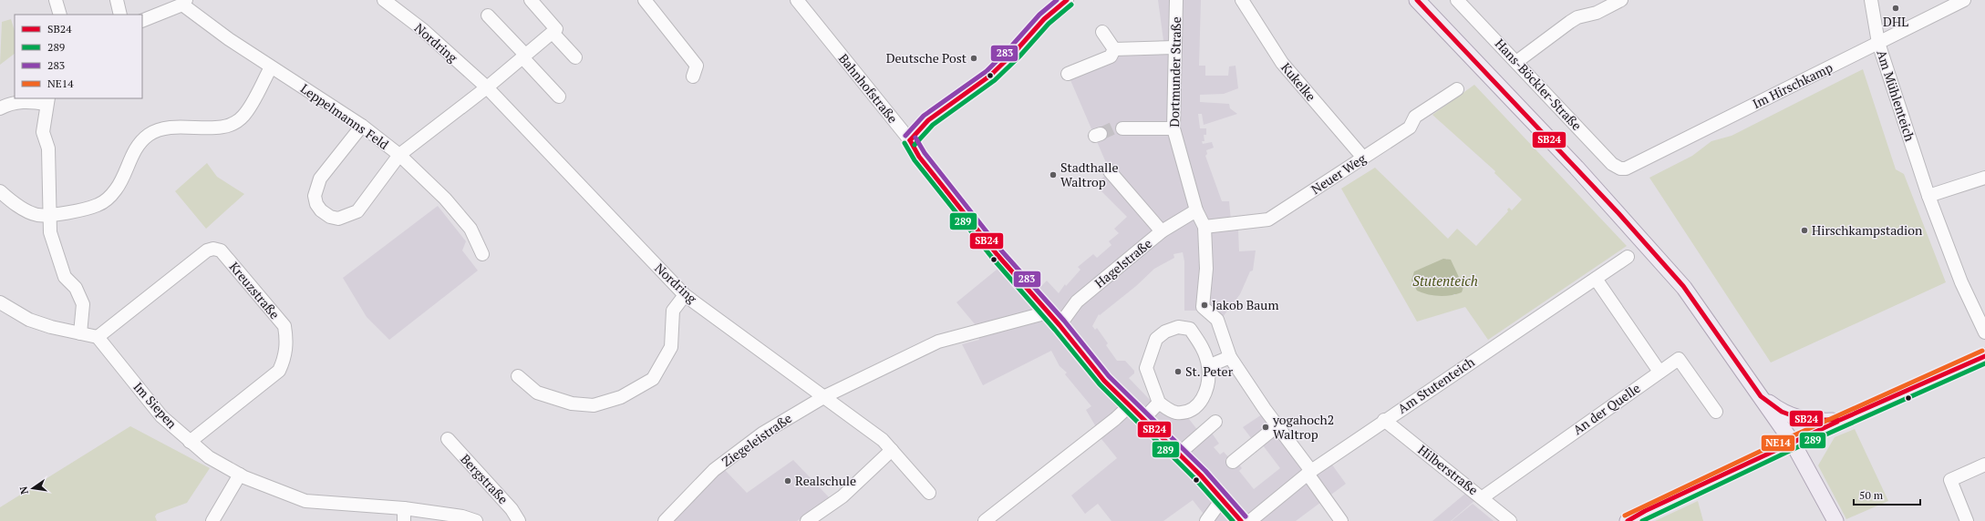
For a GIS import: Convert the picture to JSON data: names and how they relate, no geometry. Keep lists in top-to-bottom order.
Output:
{
  "streets": {
    "street": [
      "Nordring",
      "Dortmunder Straße",
      "Kukelke",
      "Hans-Böckler-Straße",
      "Im Hirschkamp",
      "Bahnhofstraße",
      "Am Mühlenteich",
      "Leppelmanns Feld",
      "Neuer Weg",
      "Hagelstraße",
      "Kreuzstraße",
      "Am Stutenteich",
      "Im Siepen",
      "An der Quelle",
      "Ziegeleistraße",
      "Hilberstraße",
      "Bergstraße"
    ]
  },
  "crossings": [
    ["Nordring", "Ziegeleistraße"],
    ["Dortmunder Straße", "Neuer Weg"],
    ["Dortmunder Straße", "Hagelstraße"],
    ["Kukelke", "Neuer Weg"],
    ["Hans-Böckler-Straße", "Im Hirschkamp"],
    ["Im Hirschkamp", "Am Mühlenteich"],
    ["Bahnhofstraße", "Hagelstraße"],
    ["Bahnhofstraße", "Ziegeleistraße"],
    ["Kreuzstraße", "Im Siepen"],
    ["Am Stutenteich", "Hilberstraße"],
    ["An der Quelle", "Hilberstraße"]
  ],
  "water": ["Stutenteich"],
  "places": [
    "DHL",
    "Deutsche Post",
    "Stadthalle Waltrop",
    "Hirschkampstadion",
    "Jakob Baum",
    "St. Peter",
    "yogahoch2 Waltrop",
    "Realschule"
  ],
  "lines": [
    "transit line SB24",
    "transit line 283",
    "transit line 289",
    "transit line NE14"
  ],
  "legend": [
    "SB24",
    "289",
    "283",
    "NE14"
  ],
  "scale_bar": "50 m",
  "north": "left"
}
